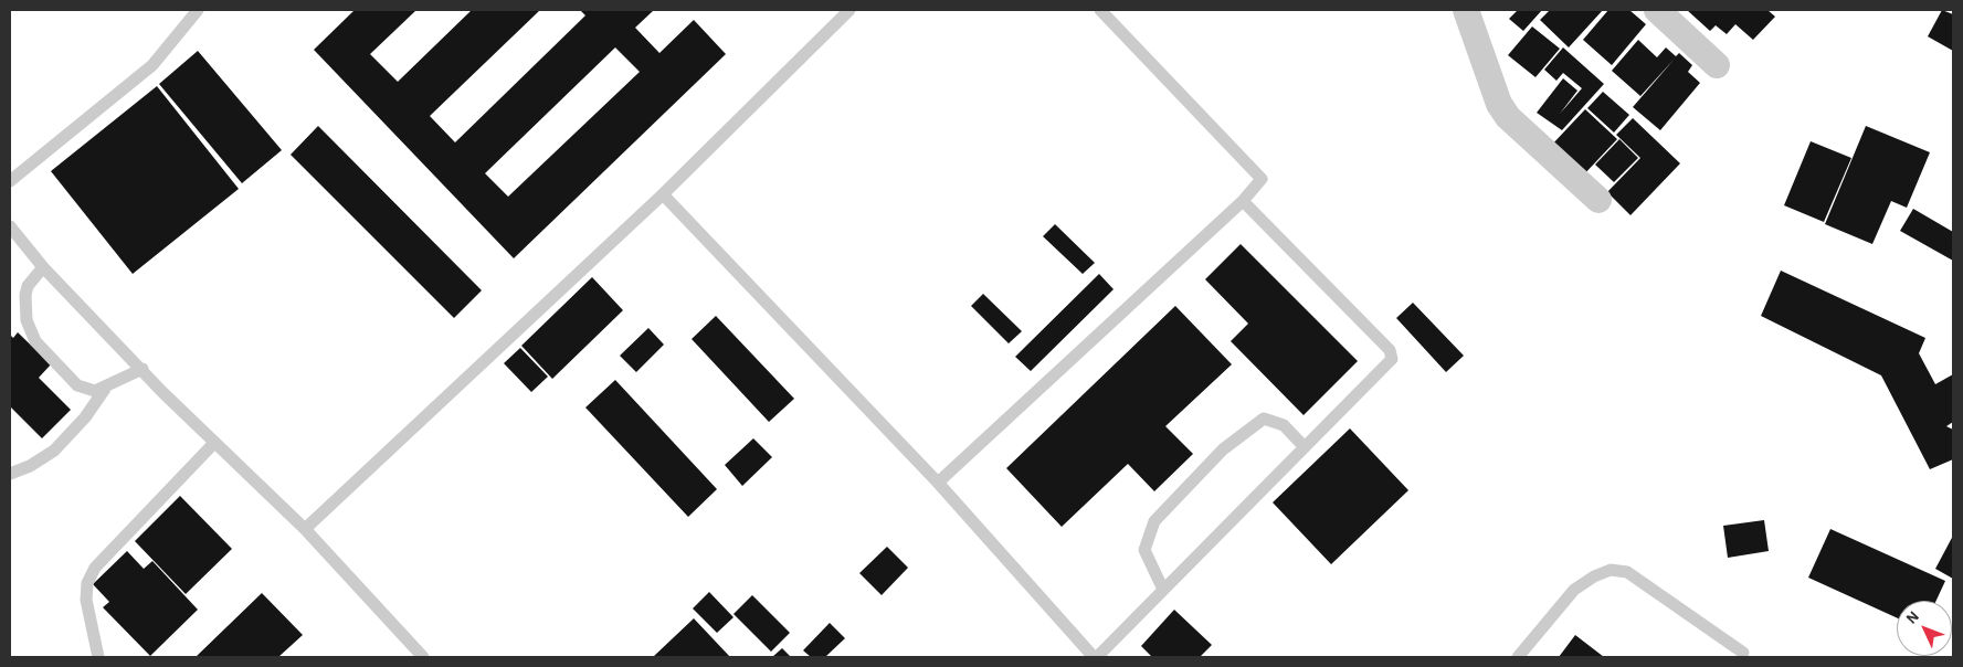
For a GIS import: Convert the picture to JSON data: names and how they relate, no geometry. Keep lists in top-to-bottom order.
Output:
{
  "north": "top left"
}
